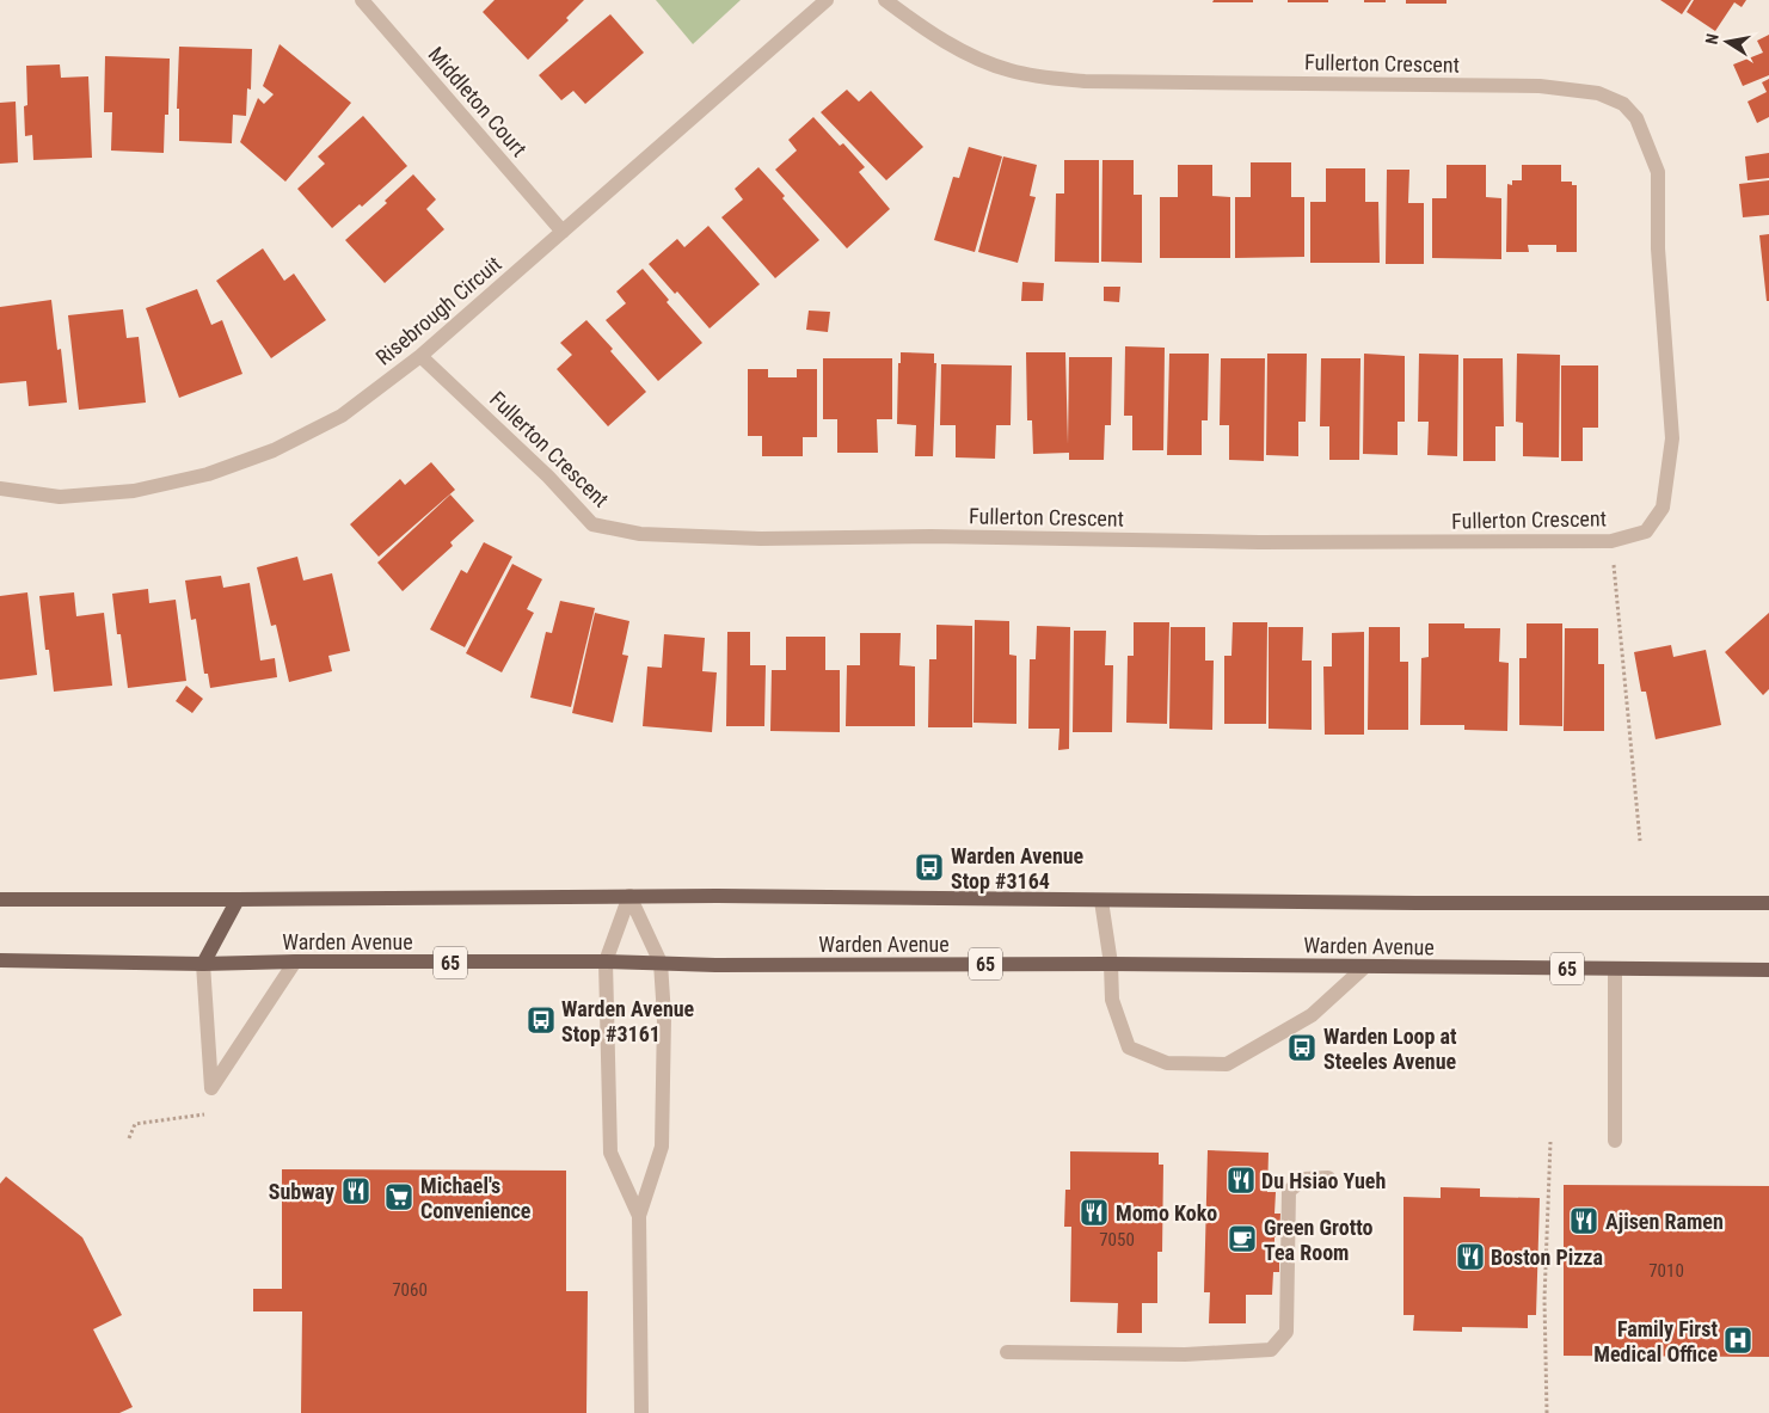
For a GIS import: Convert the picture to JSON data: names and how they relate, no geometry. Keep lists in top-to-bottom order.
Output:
{
  "streets": {
    "main road": ["Warden Avenue", "65"],
    "street": ["Fullerton Crescent", "Middleton Court", "Risebrough Circuit"]
  },
  "crossings": [
    ["Fullerton Crescent", "Risebrough Circuit"],
    ["Middleton Court", "Risebrough Circuit"]
  ],
  "places": {
    "bus stop": ["Warden Avenue Stop #3164", "Warden Avenue Stop #3161", "Warden Loop at Steeles Avenue"],
    "restaurant": [
      "Du Hsiao Yueh",
      "Subway",
      "Momo Koko",
      "Ajisen Ramen",
      "Boston Pizza"
    ],
    "supermarket": ["Michael's Convenience"],
    "cafe": ["Green Grotto Tea Room"],
    "hospital": ["Family First Medical Office"]
  },
  "house_numbers": ["7050", "7010", "7060"],
  "north": "left"
}
